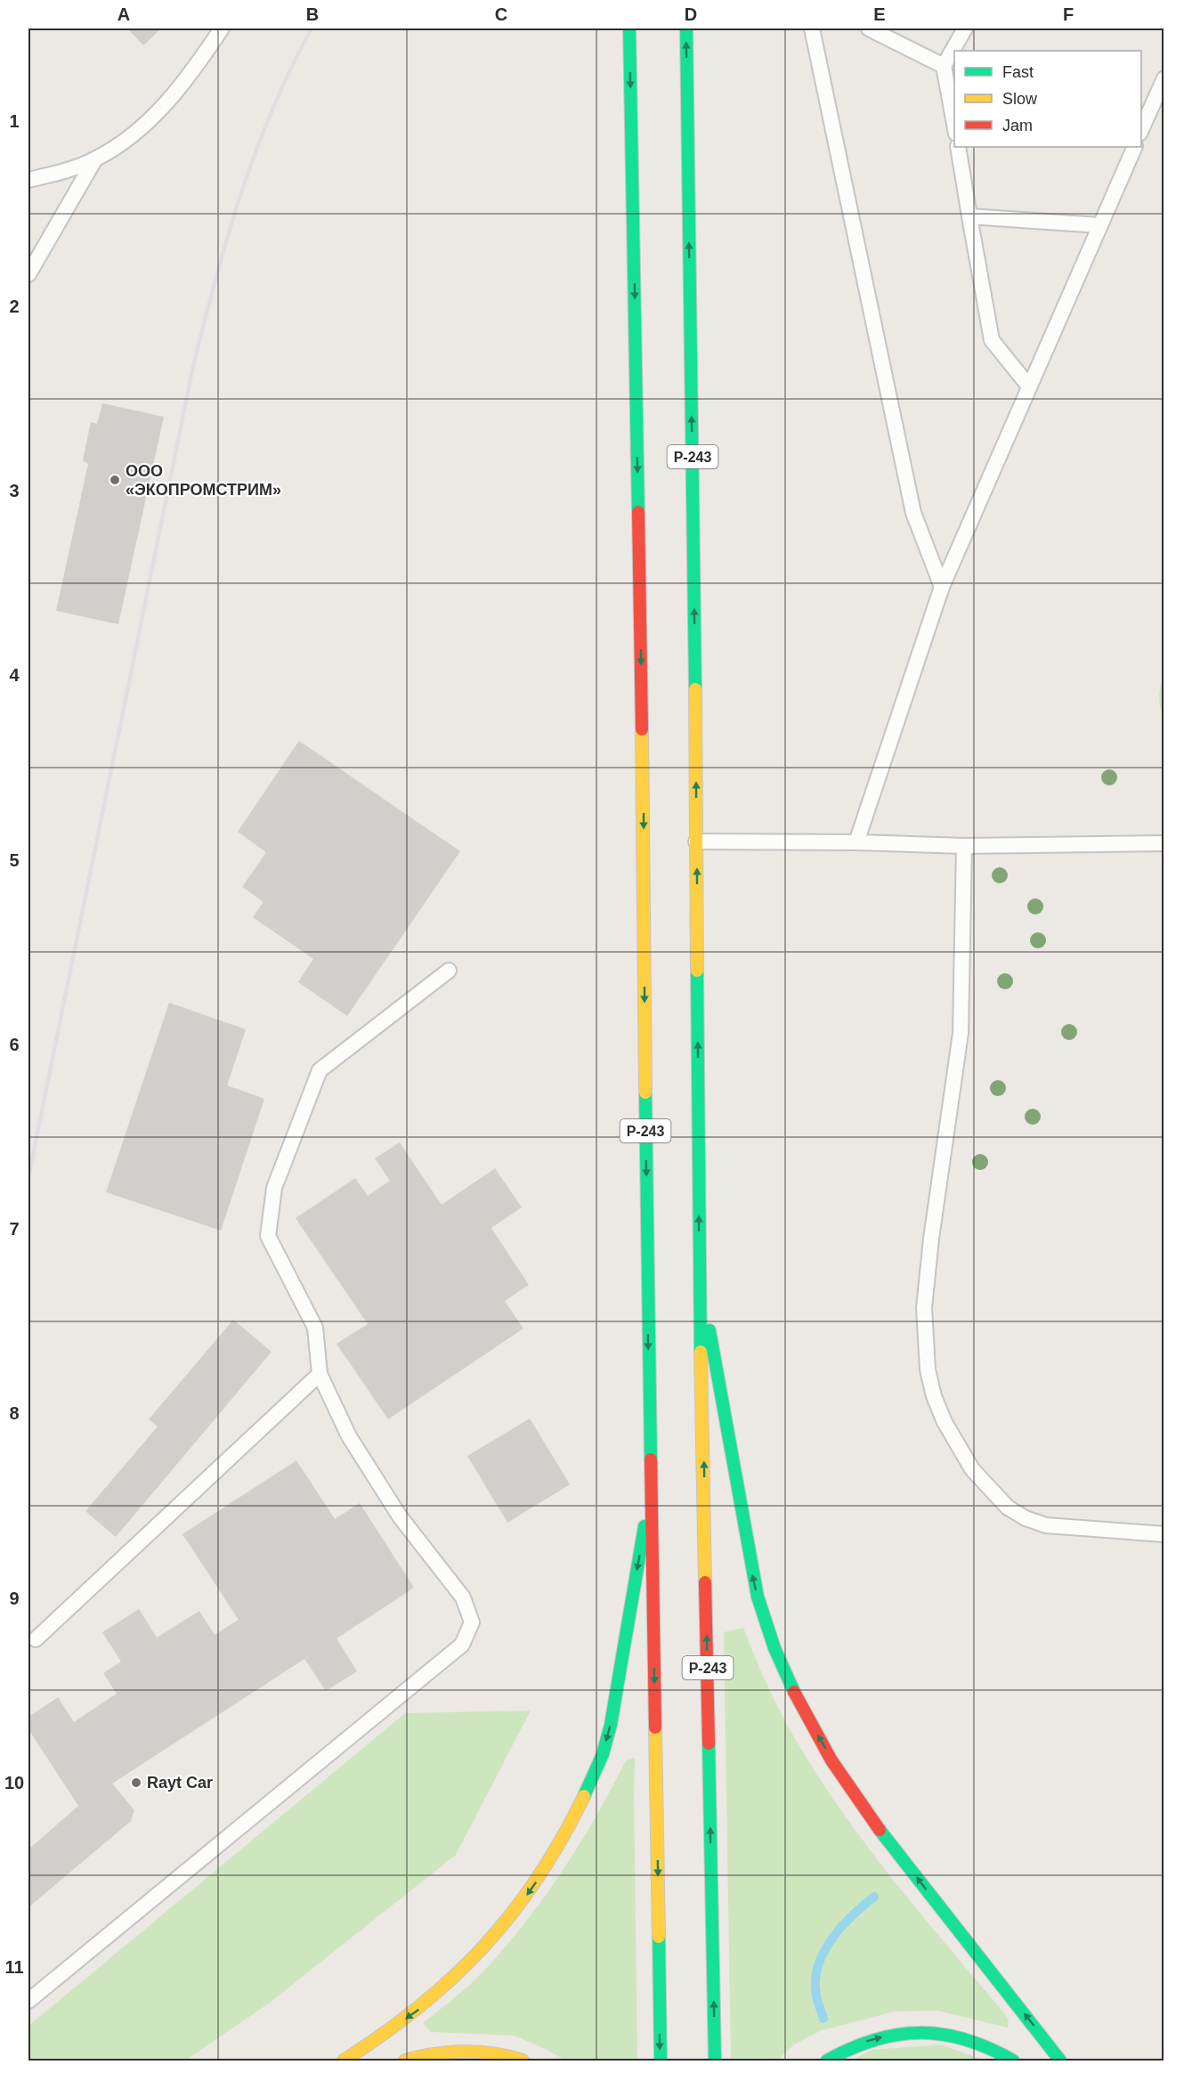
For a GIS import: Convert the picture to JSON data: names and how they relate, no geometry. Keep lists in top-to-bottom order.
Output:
{
  "streets": {
    "main road": ["Р-243"]
  },
  "places": ["ООО «ЭКОПРОМСТРИМ»", "Rayt Car"],
  "legend": ["Fast", "Slow", "Jam"],
  "grid": {
    "columns": [
      "A",
      "B",
      "C",
      "D",
      "E",
      "F"
    ],
    "rows": [
      "1",
      "2",
      "3",
      "4",
      "5",
      "6",
      "7",
      "8",
      "9",
      "10",
      "11"
    ]
  }
}
